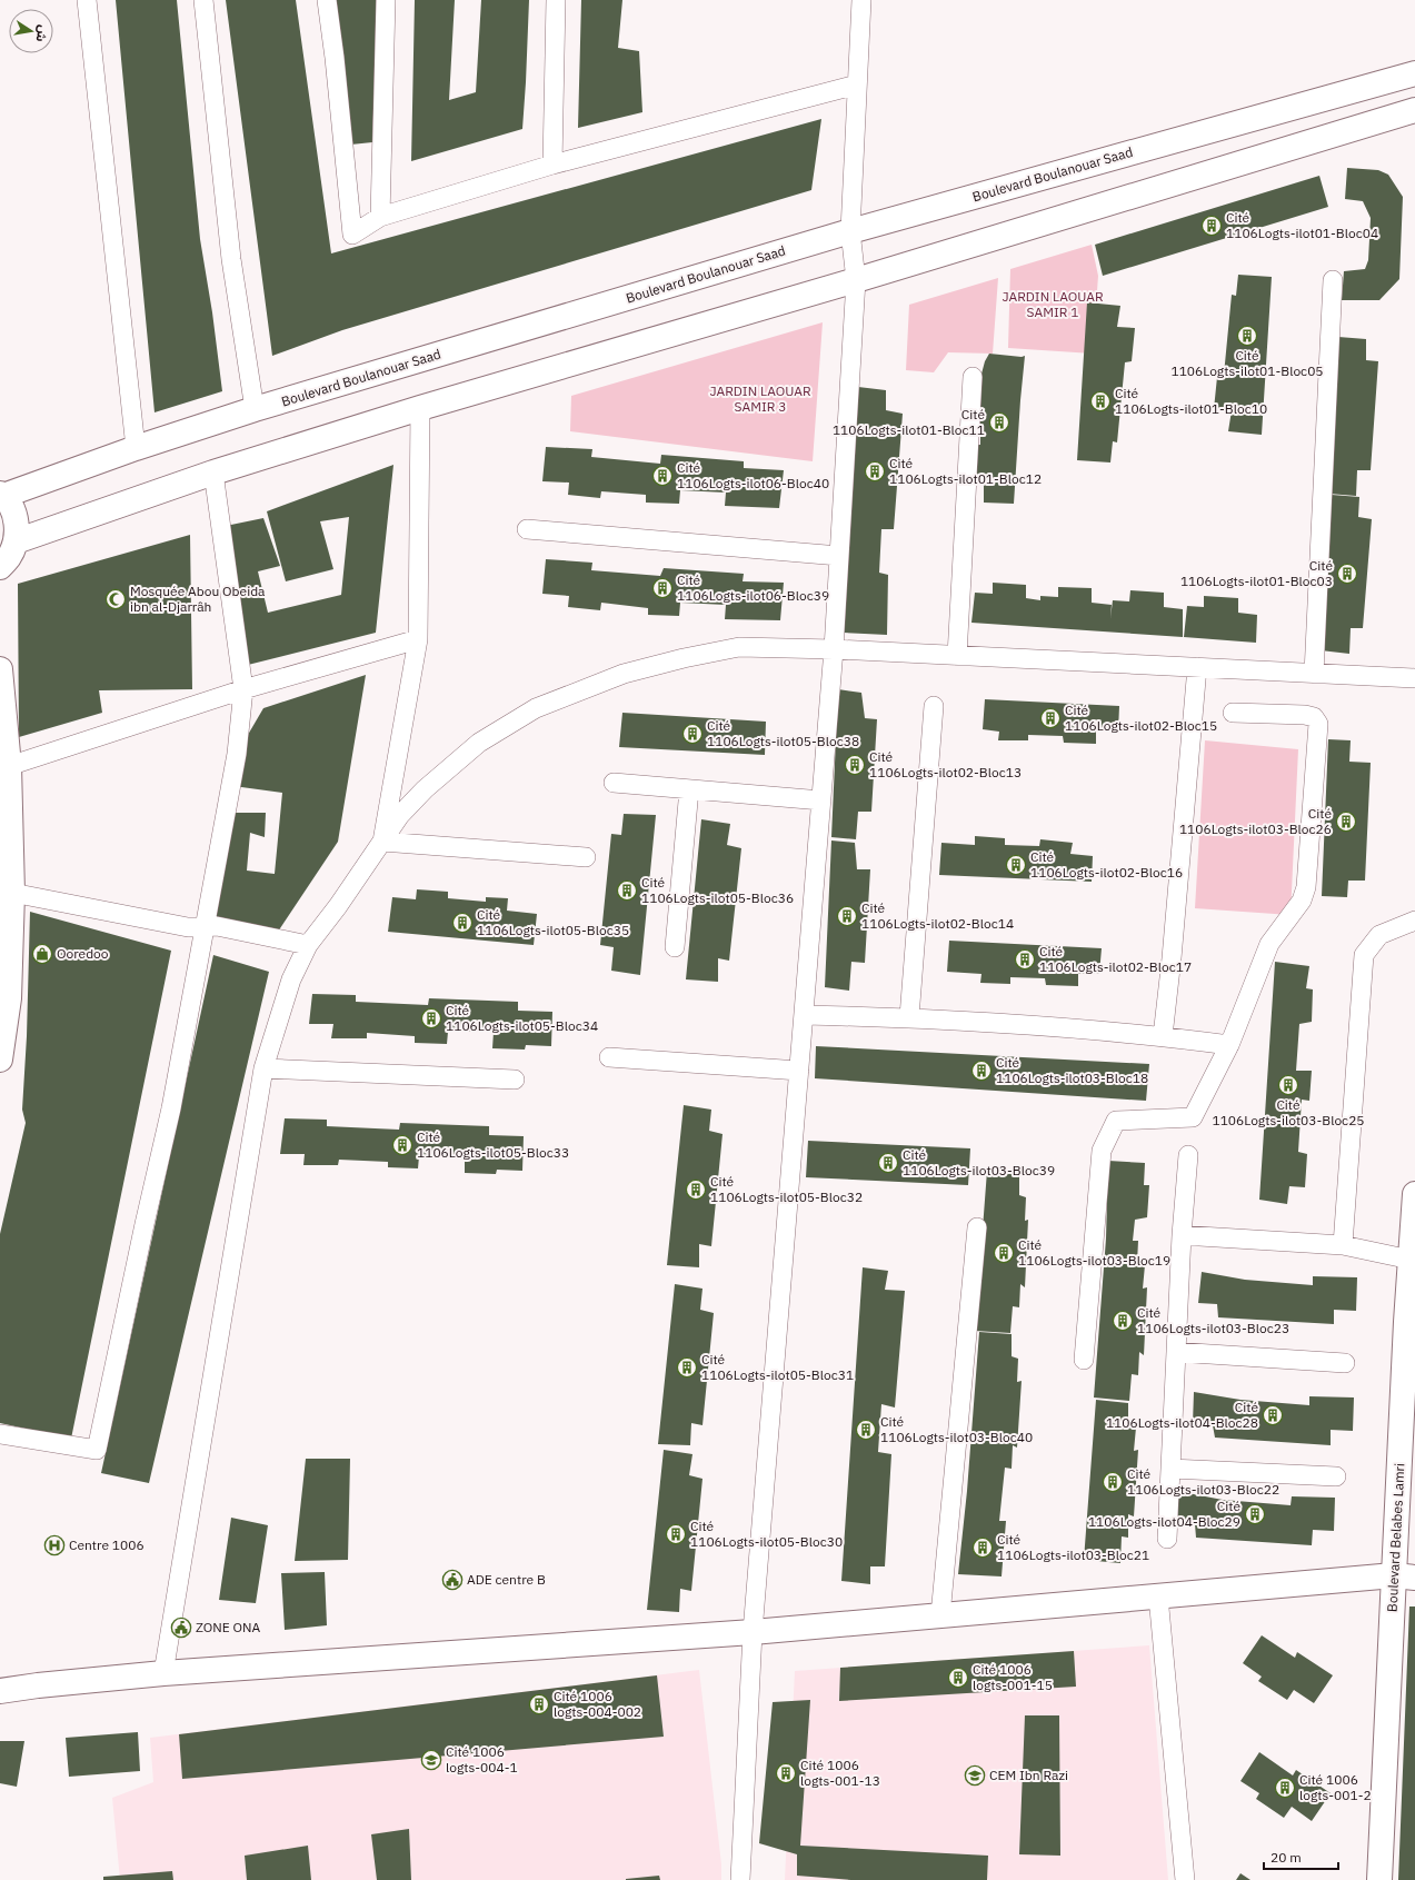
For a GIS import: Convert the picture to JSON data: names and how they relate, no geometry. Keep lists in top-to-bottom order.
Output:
{
  "streets": {
    "main road": ["Boulevard Boulanouar Saad", "Boulevard Belabes Lamri"]
  },
  "parks": ["JARDIN LAOUAR SAMIR 1", "JARDIN LAOUAR SAMIR 3"],
  "places": {
    "building": [
      "Cité 1106Logts-ilot01-Bloc04",
      "Cité 1106Logts-ilot01-Bloc05",
      "Cité 1106Logts-ilot01-Bloc10",
      "Cité 1106Logts-ilot01-Bloc11",
      "Cité 1106Logts-ilot01-Bloc12",
      "Cité 1106Logts-ilot06-Bloc40",
      "Cité 1106Logts-ilot01-Bloc03",
      "Cité 1106Logts-ilot06-Bloc39",
      "Cité 1106Logts-ilot02-Bloc15",
      "Cité 1106Logts-ilot05-Bloc38",
      "Cité 1106Logts-ilot02-Bloc13",
      "Cité 1106Logts-ilot03-Bloc26",
      "Cité 1106Logts-ilot02-Bloc16",
      "Cité 1106Logts-ilot05-Bloc36",
      "Cité 1106Logts-ilot02-Bloc14",
      "Cité 1106Logts-ilot05-Bloc35",
      "Cité 1106Logts-ilot02-Bloc17",
      "Cité 1106Logts-ilot05-Bloc34",
      "Cité 1106Logts-ilot03-Bloc18",
      "Cité 1106Logts-ilot03-Bloc25",
      "Cité 1106Logts-ilot05-Bloc33",
      "Cité 1106Logts-ilot03-Bloc39",
      "Cité 1106Logts-ilot05-Bloc32",
      "Cité 1106Logts-ilot03-Bloc19",
      "Cité 1106Logts-ilot03-Bloc23",
      "Cité 1106Logts-ilot05-Bloc31",
      "Cité 1106Logts-ilot04-Bloc28",
      "Cité 1106Logts-ilot03-Bloc40",
      "Cité 1106Logts-ilot03-Bloc22",
      "Cité 1106Logts-ilot04-Bloc29",
      "Cité 1106Logts-ilot05-Bloc30",
      "Cité 1106Logts-ilot03-Bloc21",
      "Cité 1006 logts-001-15",
      "Cité 1006 logts-004-002",
      "Cité 1006 logts-001-13",
      "Cité 1006 logts-001-2"
    ],
    "mosque": ["Mosquée Abou Obeida ibn al-Djarrâh"],
    "shop": ["Ooredoo"],
    "hospital": ["Centre 1006"],
    "public building": ["ADE centre B", "ZONE ONA"],
    "school or university": ["Cité 1006 logts-004-1", "CEM Ibn Razi"]
  },
  "scale_bar": "20 m",
  "north": "right"
}
